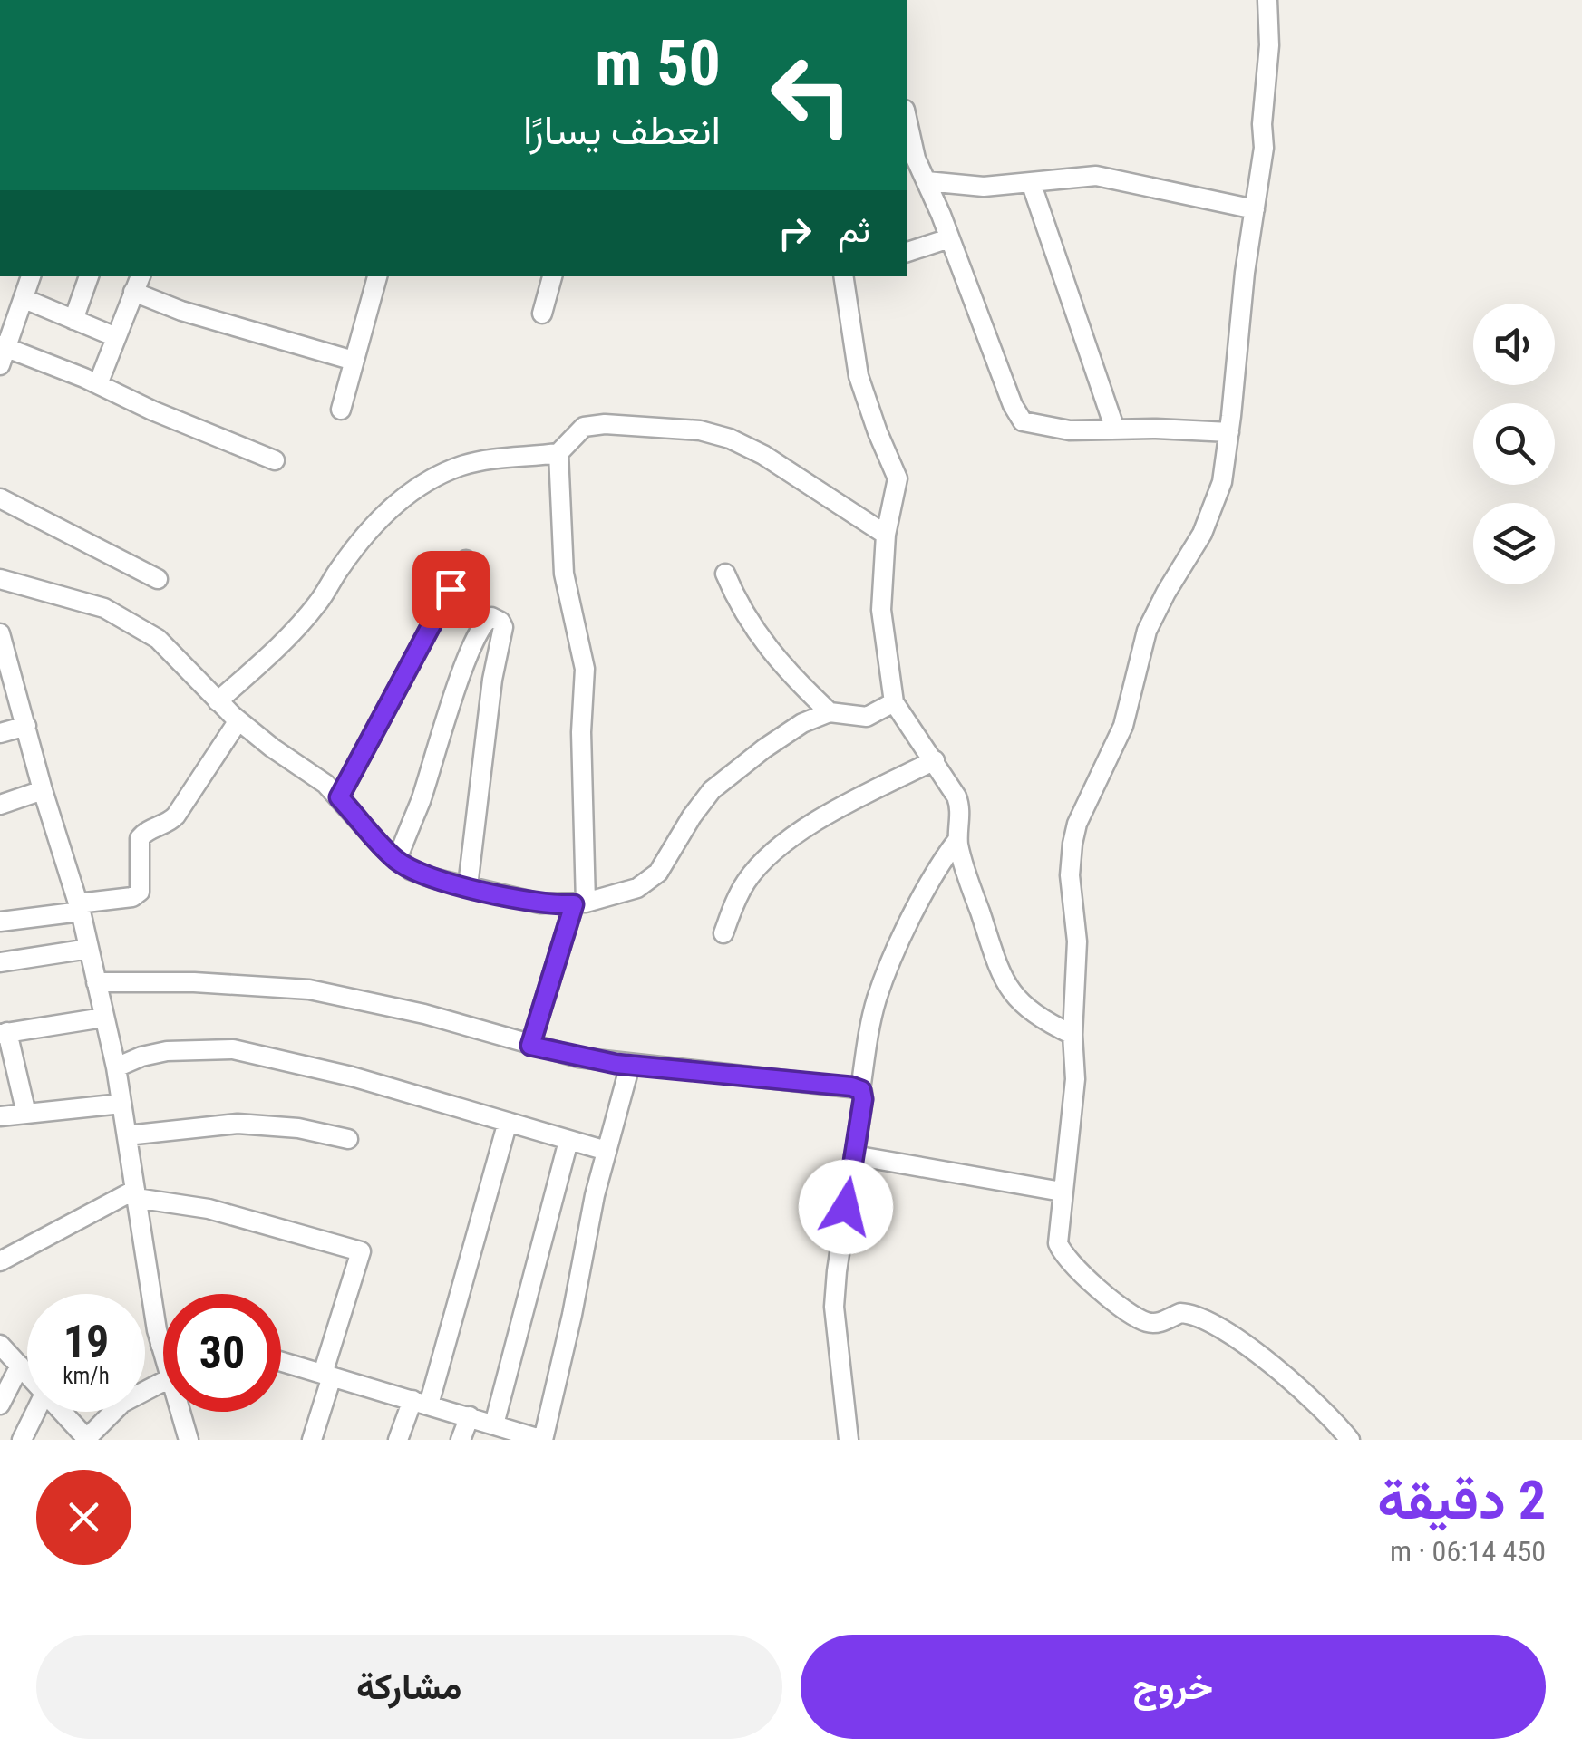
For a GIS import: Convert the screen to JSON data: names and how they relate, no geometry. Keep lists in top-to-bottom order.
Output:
{
  "page": {
    "turn": ["50 m", "انعطف يسارًا"],
    "then": "ثم",
    "speed": "19 km/h",
    "limit": "30",
    "heading": ["2 دقيقة", "450 m · 06:14"],
    "buttons": ["خروج", "مشاركة"]
  }
}
